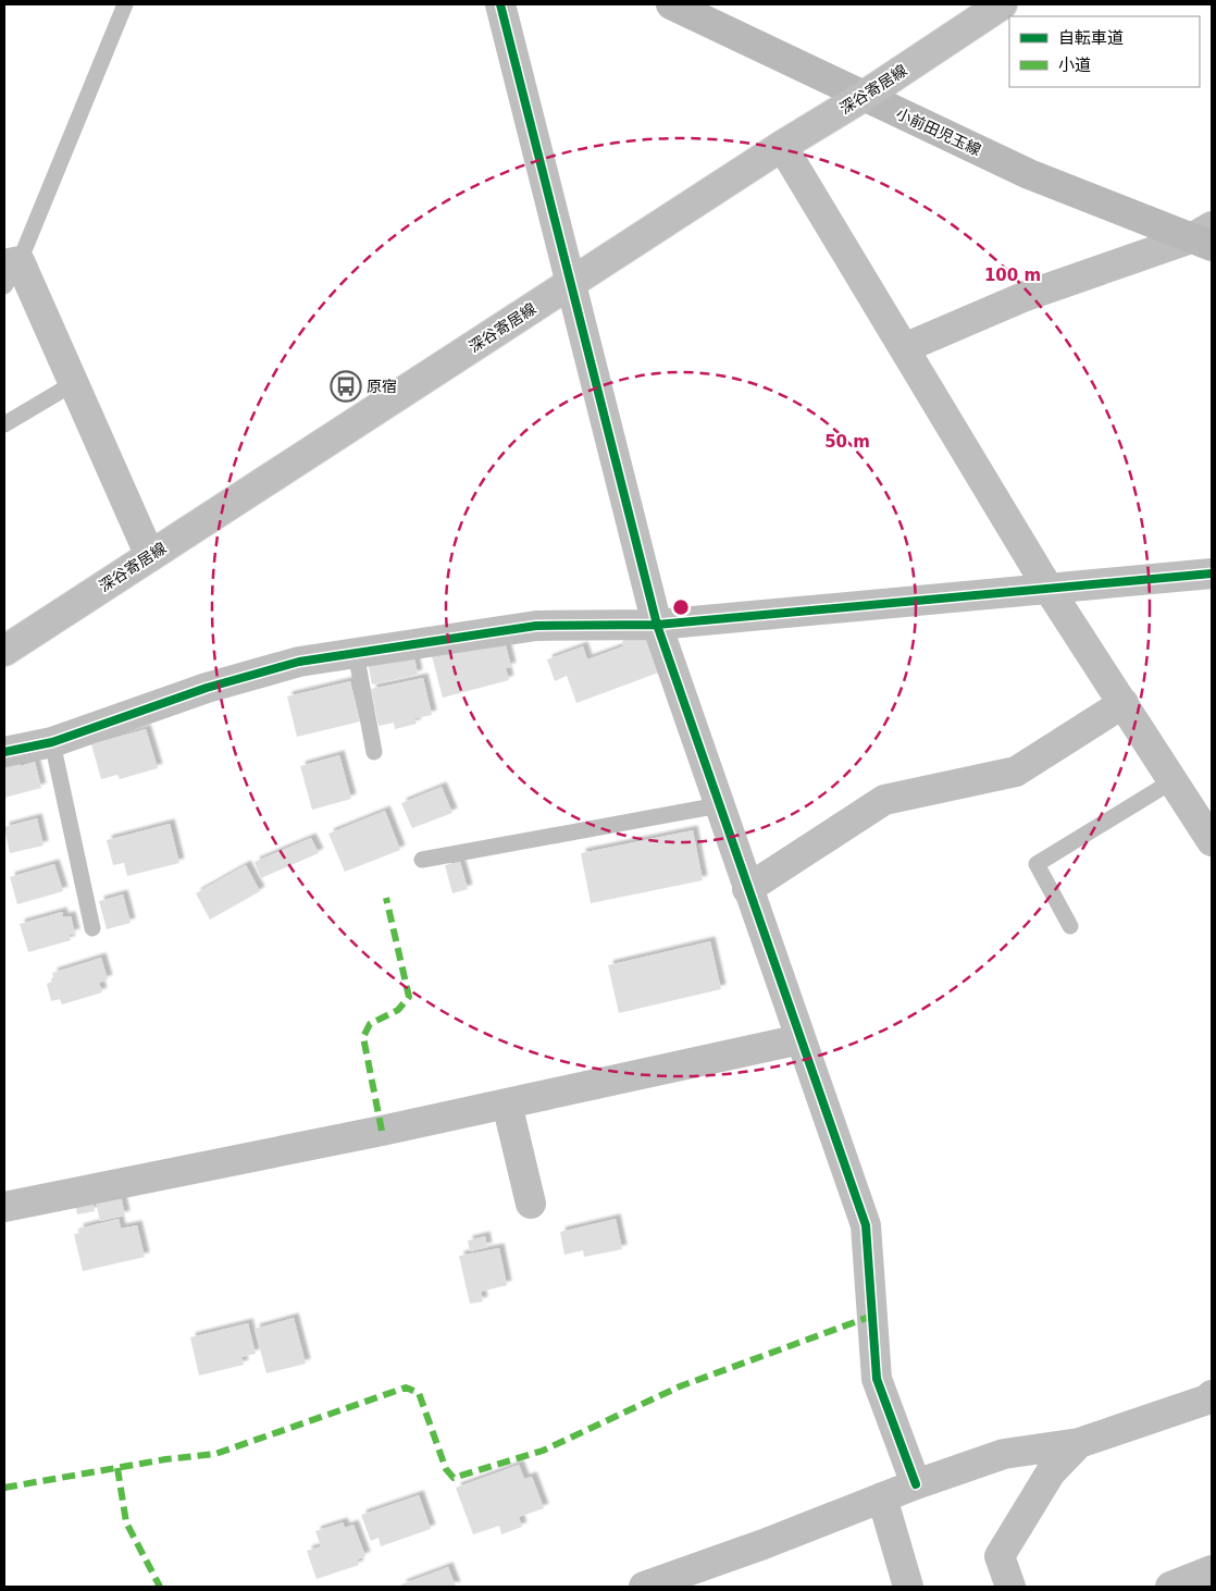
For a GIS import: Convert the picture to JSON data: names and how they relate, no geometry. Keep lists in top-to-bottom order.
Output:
{
  "streets": {
    "main road": ["小前田児玉線"],
    "street": ["深谷寄居線"]
  },
  "crossings": [
    ["深谷寄居線", "小前田児玉線"]
  ],
  "places": {
    "bus stop": ["原宿"]
  },
  "legend": ["自転車道", "小道"],
  "rings": ["100 m", "50 m"]
}
